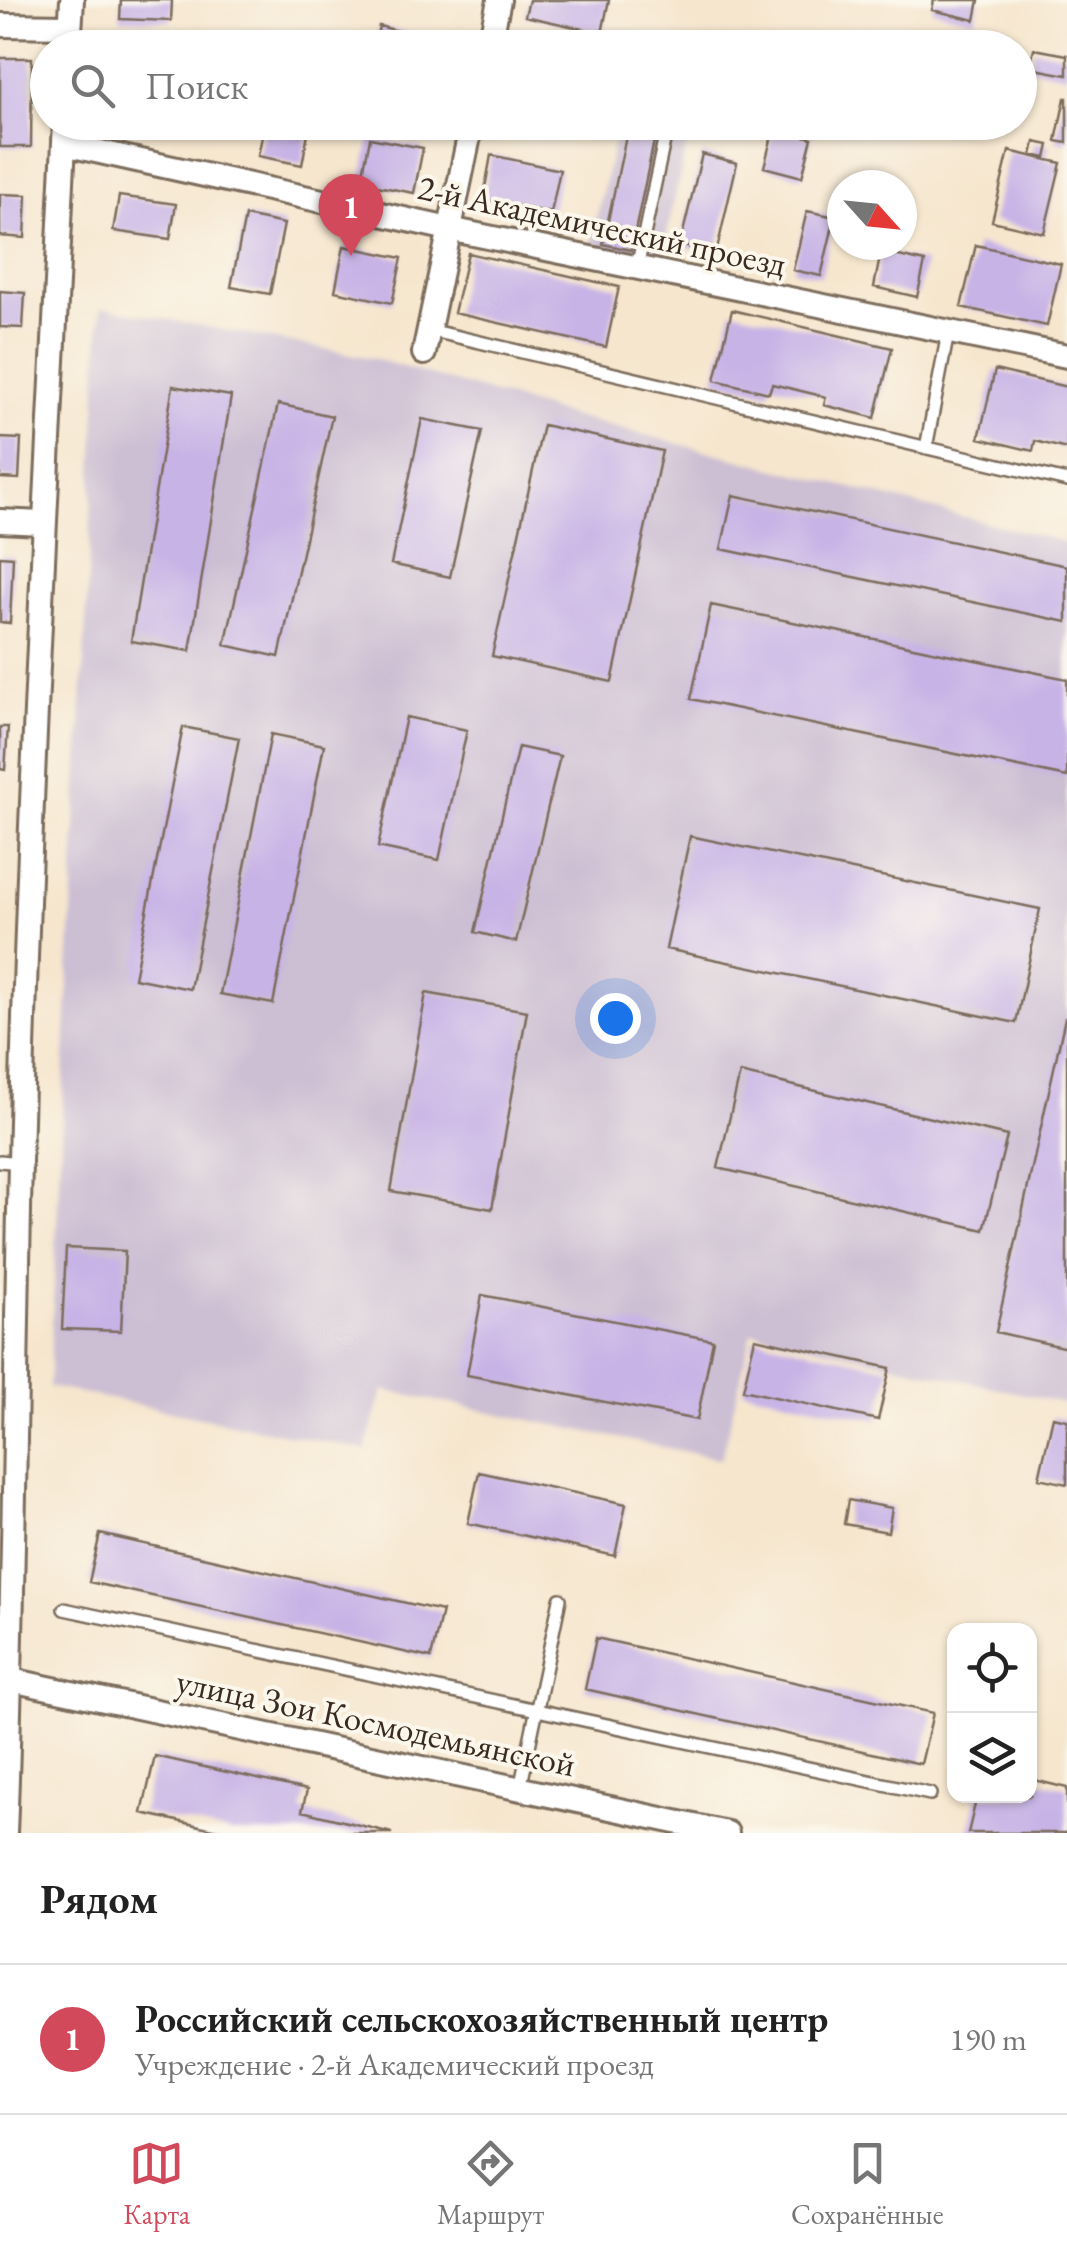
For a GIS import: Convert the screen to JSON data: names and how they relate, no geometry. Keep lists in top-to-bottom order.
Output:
{
  "streets": {
    "street": ["2-й Академический проезд", "улица Зои Космодемьянской"]
  },
  "north": "bottom right",
  "page": {
    "search": "Поиск",
    "pins": "1",
    "heading": "Рядом",
    "list": [
      {
        "mark": "1",
        "name": "Российский сельскохозяйственный центр",
        "note": "Учреждение · 2-й Академический проезд",
        "value": "190 m"
      }
    ],
    "nav": ["Карта", "Маршрут", "Сохранённые"]
  }
}
